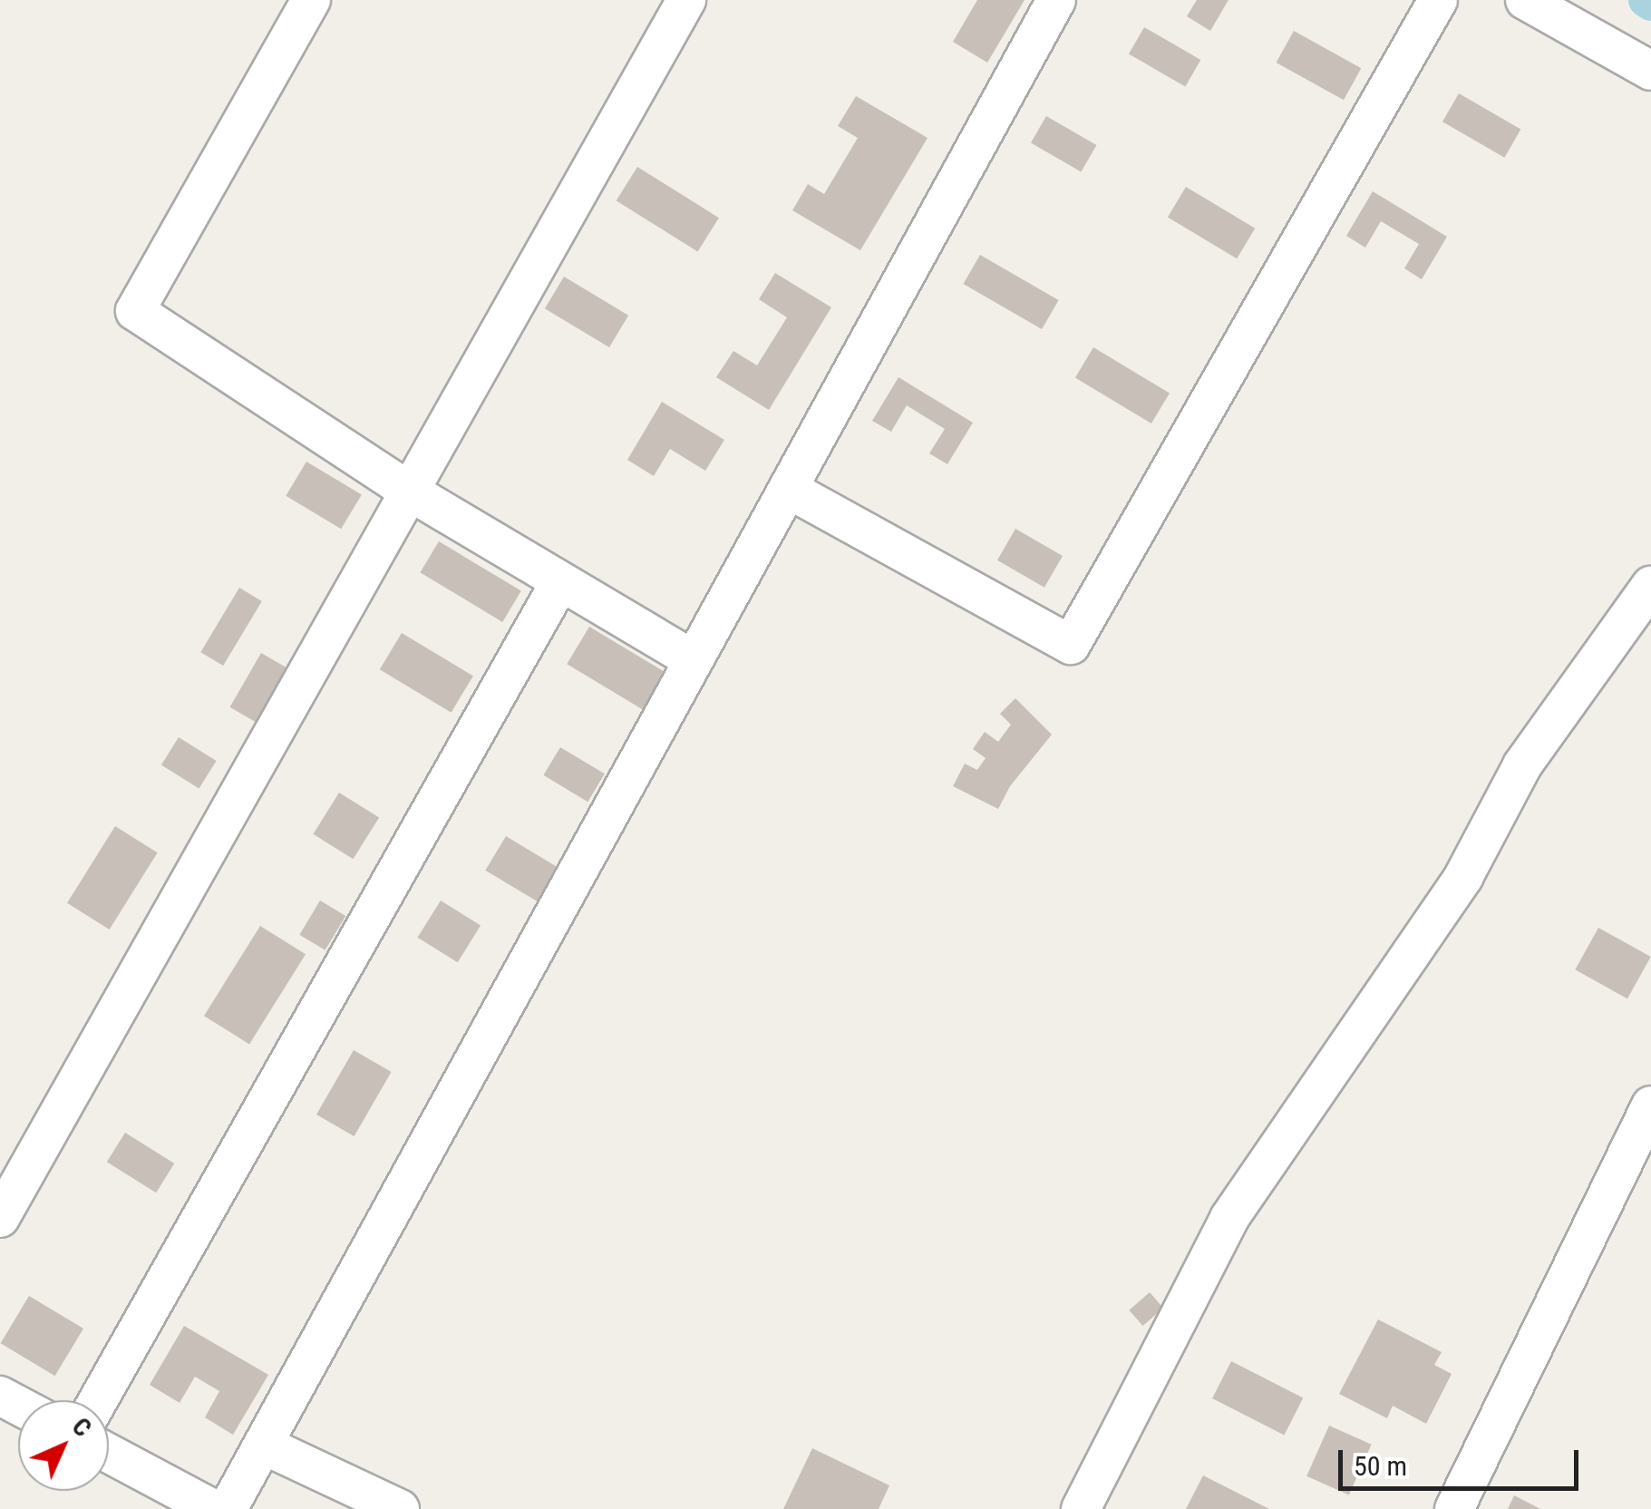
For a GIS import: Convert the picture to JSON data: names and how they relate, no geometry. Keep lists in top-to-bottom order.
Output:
{
  "scale_bar": "50 m",
  "north": "top right"
}
